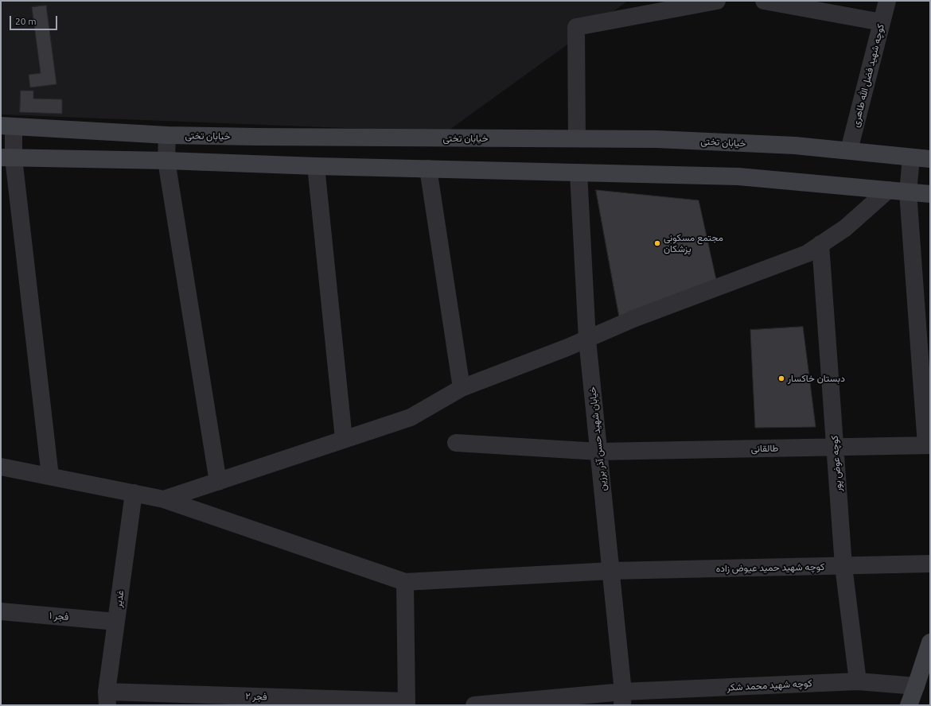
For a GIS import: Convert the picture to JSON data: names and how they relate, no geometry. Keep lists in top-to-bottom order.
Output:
{
  "streets": {
    "main road": ["خیابان تختی"],
    "street": [
      "کوچه شهید فضل الله طاهری",
      "خیابان شهید حسن آذر برزین",
      "طالقانی",
      "کوچه عوض پور",
      "کوچه شهید حمید عیوض زاده",
      "غدیر",
      "فجر ۱",
      "کوچه شهید محمد شکر",
      "فجر ۲"
    ]
  },
  "crossings": [
    ["کوچه شهید فضل الله طاهری", "خیابان تختی"],
    ["خیابان شهید حسن آذر برزین", "طالقانی"],
    ["خیابان شهید حسن آذر برزین", "کوچه شهید حمید عیوض زاده"],
    ["خیابان شهید حسن آذر برزین", "کوچه شهید محمد شکر"],
    ["طالقانی", "کوچه عوض پور"],
    ["کوچه عوض پور", "کوچه شهید حمید عیوض زاده"],
    ["کوچه عوض پور", "کوچه شهید محمد شکر"],
    ["غدیر", "فجر ۱"],
    ["غدیر", "فجر ۲"]
  ],
  "places": ["مجتمع مسکونی پزشکان", "دبستان خاکسار"],
  "scale_bar": "20 m"
}
